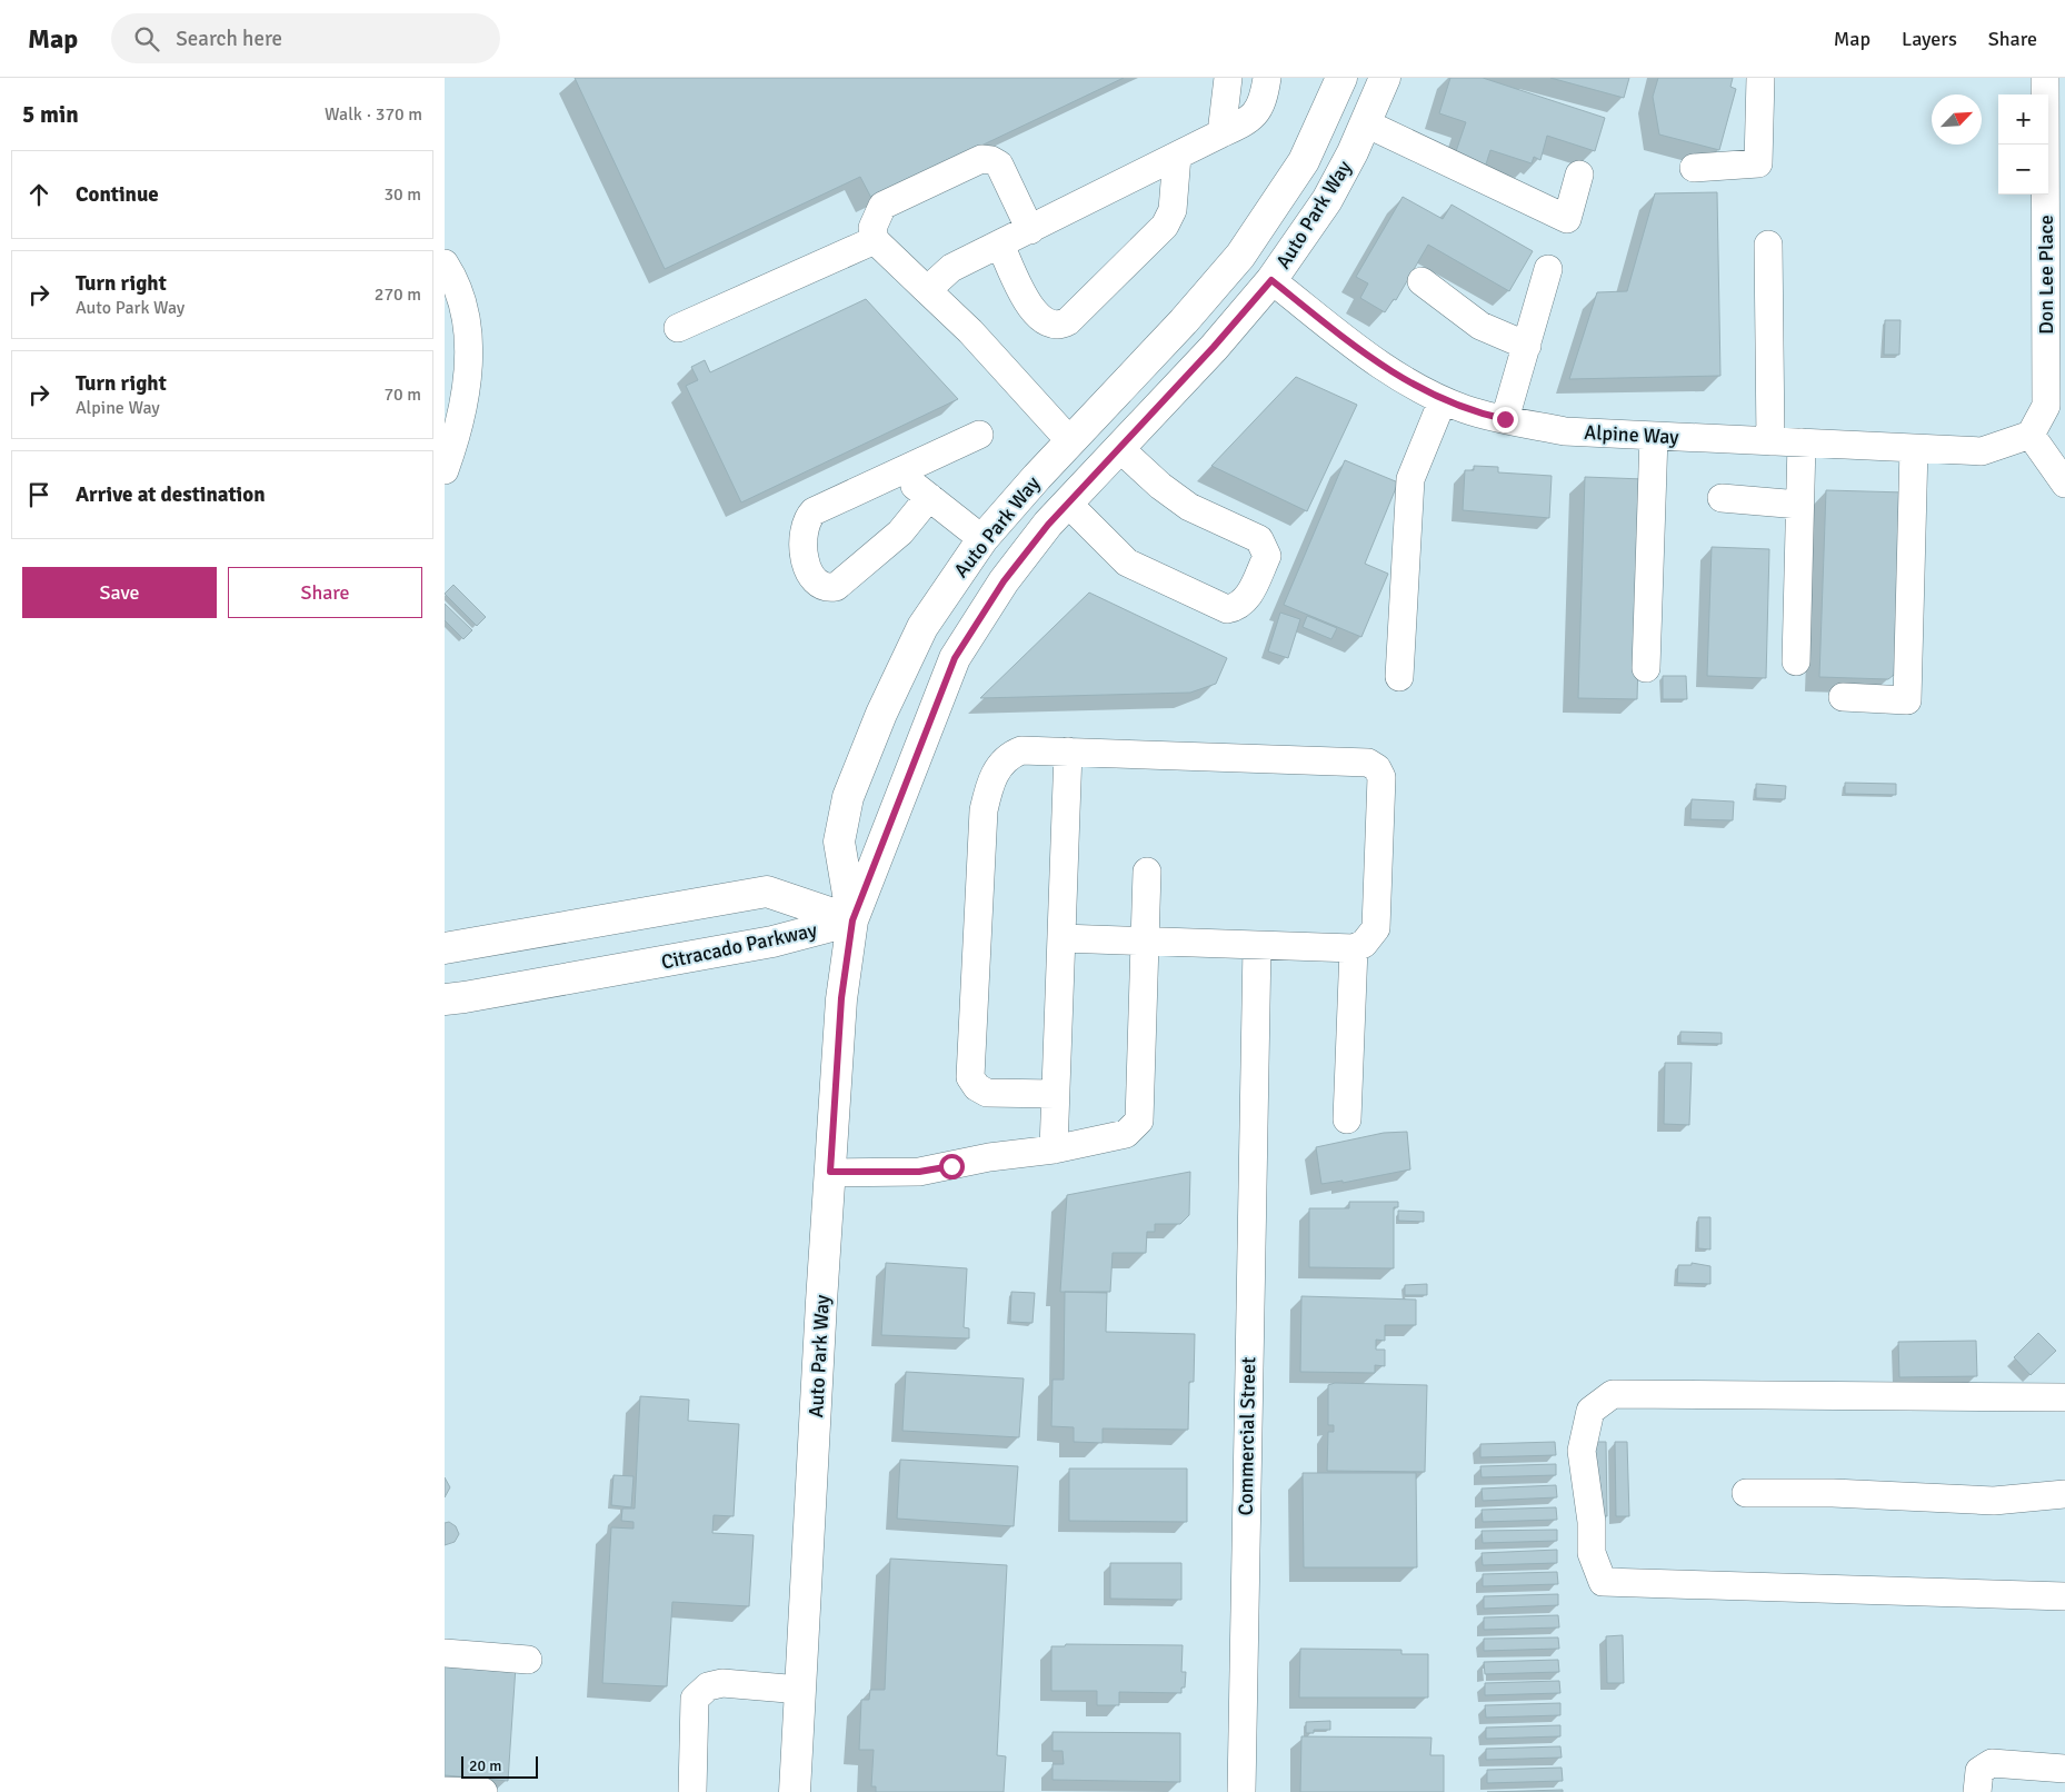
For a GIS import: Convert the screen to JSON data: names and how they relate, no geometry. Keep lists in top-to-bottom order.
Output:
{
  "streets": {
    "main road": ["Auto Park Way", "Citracado Parkway"],
    "street": ["Don Lee Place", "Alpine Way", "Commercial Street"]
  },
  "crossings": [
    ["Auto Park Way", "Alpine Way"],
    ["Auto Park Way", "Citracado Parkway"],
    ["Don Lee Place", "Alpine Way"]
  ],
  "scale_bar": "20 m",
  "north": "top right",
  "page": {
    "header": "Map",
    "search": "Search here",
    "nav": ["Map", "Layers", "Share"],
    "heading": ["5 min", "Walk · 370 m"],
    "map_buttons": ["+", "−"],
    "list": [
      ["Continue", "30 m"],
      ["Turn right", "Auto Park Way", "270 m"],
      ["Turn right", "Alpine Way", "70 m"],
      "Arrive at destination"
    ],
    "buttons": ["Save", "Share"],
    "scale": "20 m"
  }
}
